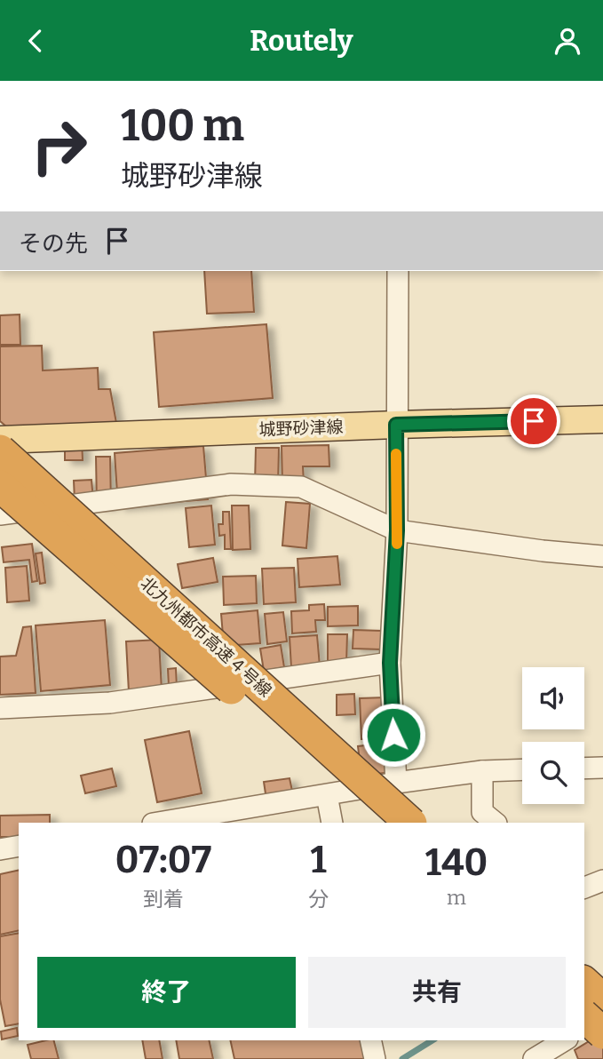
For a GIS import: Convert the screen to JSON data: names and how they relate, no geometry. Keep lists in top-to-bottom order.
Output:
{
  "streets": {
    "highway": ["北九州都市高速４号線"],
    "main road": ["城野砂津線"]
  },
  "page": {
    "header": "Routely",
    "turn": ["100 m", "城野砂津線"],
    "then": "その先",
    "eta": [
      "07:07",
      "到着",
      "1",
      "分",
      "140",
      "m"
    ],
    "buttons": ["終了", "共有"]
  }
}
